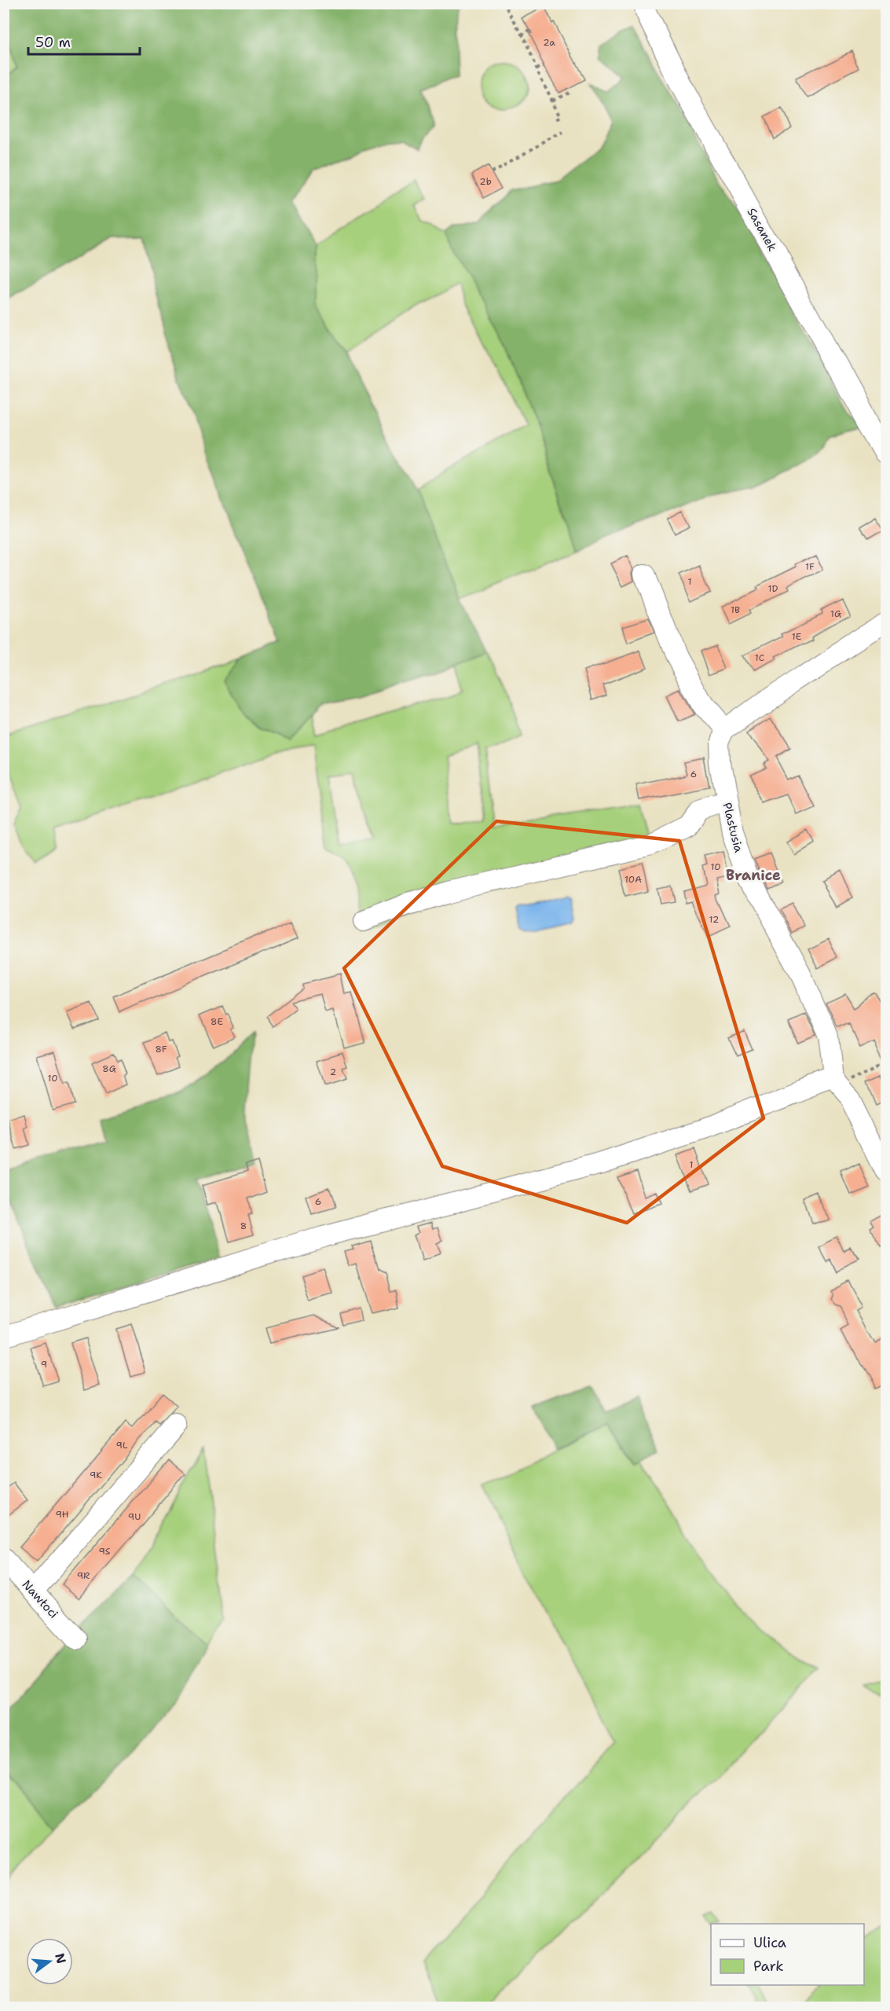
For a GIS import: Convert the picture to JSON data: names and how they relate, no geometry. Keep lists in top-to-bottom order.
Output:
{
  "streets": {
    "street": ["Sasanek", "Plastusia", "Nawłoci"]
  },
  "districts": ["Branice"],
  "house_numbers": [
    "2a",
    "2b",
    "1F",
    "1",
    "1D",
    "1B",
    "1G",
    "1E",
    "1C",
    "6",
    "10",
    "10A",
    "12",
    "8E",
    "8F",
    "8G",
    "2",
    "10",
    "1",
    "6",
    "8",
    "9",
    "9L",
    "9K",
    "9H",
    "9U",
    "9S",
    "9R"
  ],
  "legend": ["Ulica", "Park"],
  "scale_bar": "50 m",
  "north": "right"
}
